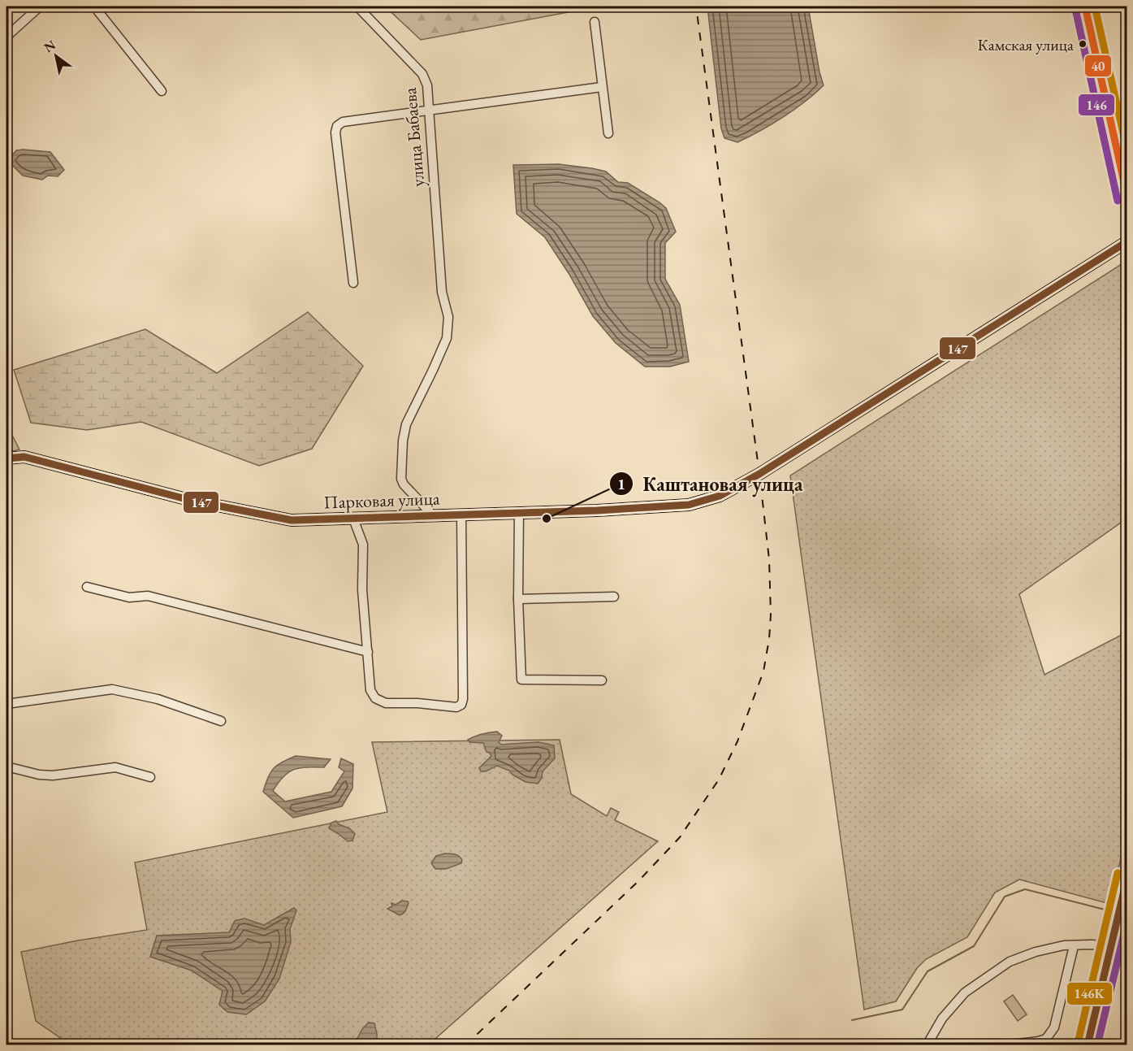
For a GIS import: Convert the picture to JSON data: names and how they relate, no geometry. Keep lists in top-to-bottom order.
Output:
{
  "streets": {
    "main road": ["Парковая улица"],
    "street": ["улица Бабаева"]
  },
  "crossings": [
    ["улица Бабаева", "Парковая улица"]
  ],
  "places": ["Камская улица", "Каштановая улица"],
  "lines": [
    "transit line 146K",
    "transit line 40",
    "transit line 146",
    "transit line 147"
  ],
  "north": "top left"
}
